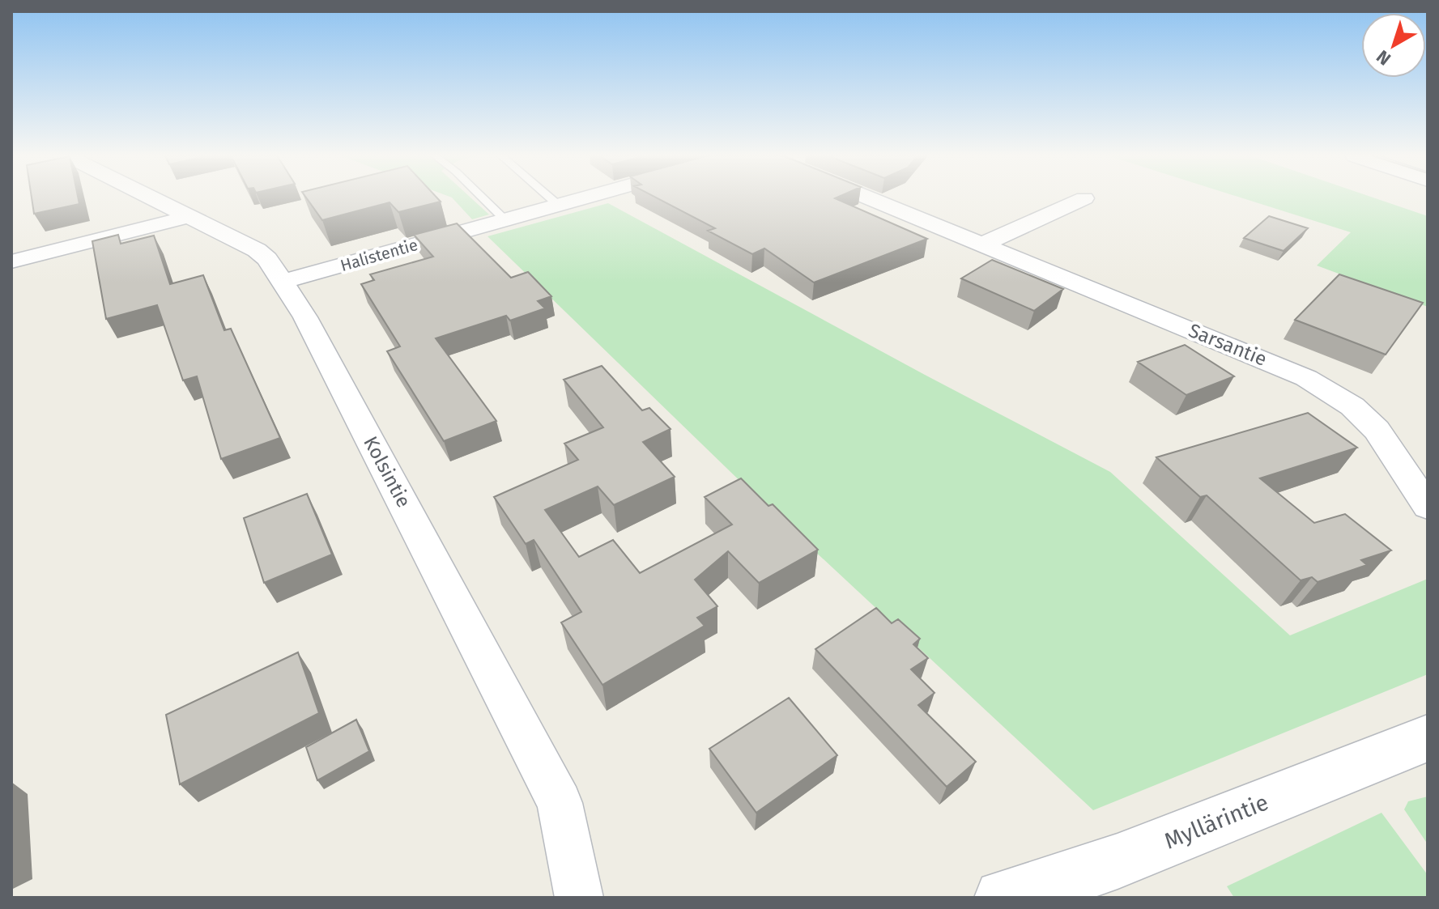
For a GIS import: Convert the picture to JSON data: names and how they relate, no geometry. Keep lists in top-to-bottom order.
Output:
{
  "streets": {
    "street": [
      "Halistentie",
      "Sarsantie",
      "Kolsintie",
      "Myllärintie"
    ]
  },
  "crossings": [
    ["Halistentie", "Kolsintie"]
  ],
  "north": "bottom left"
}
